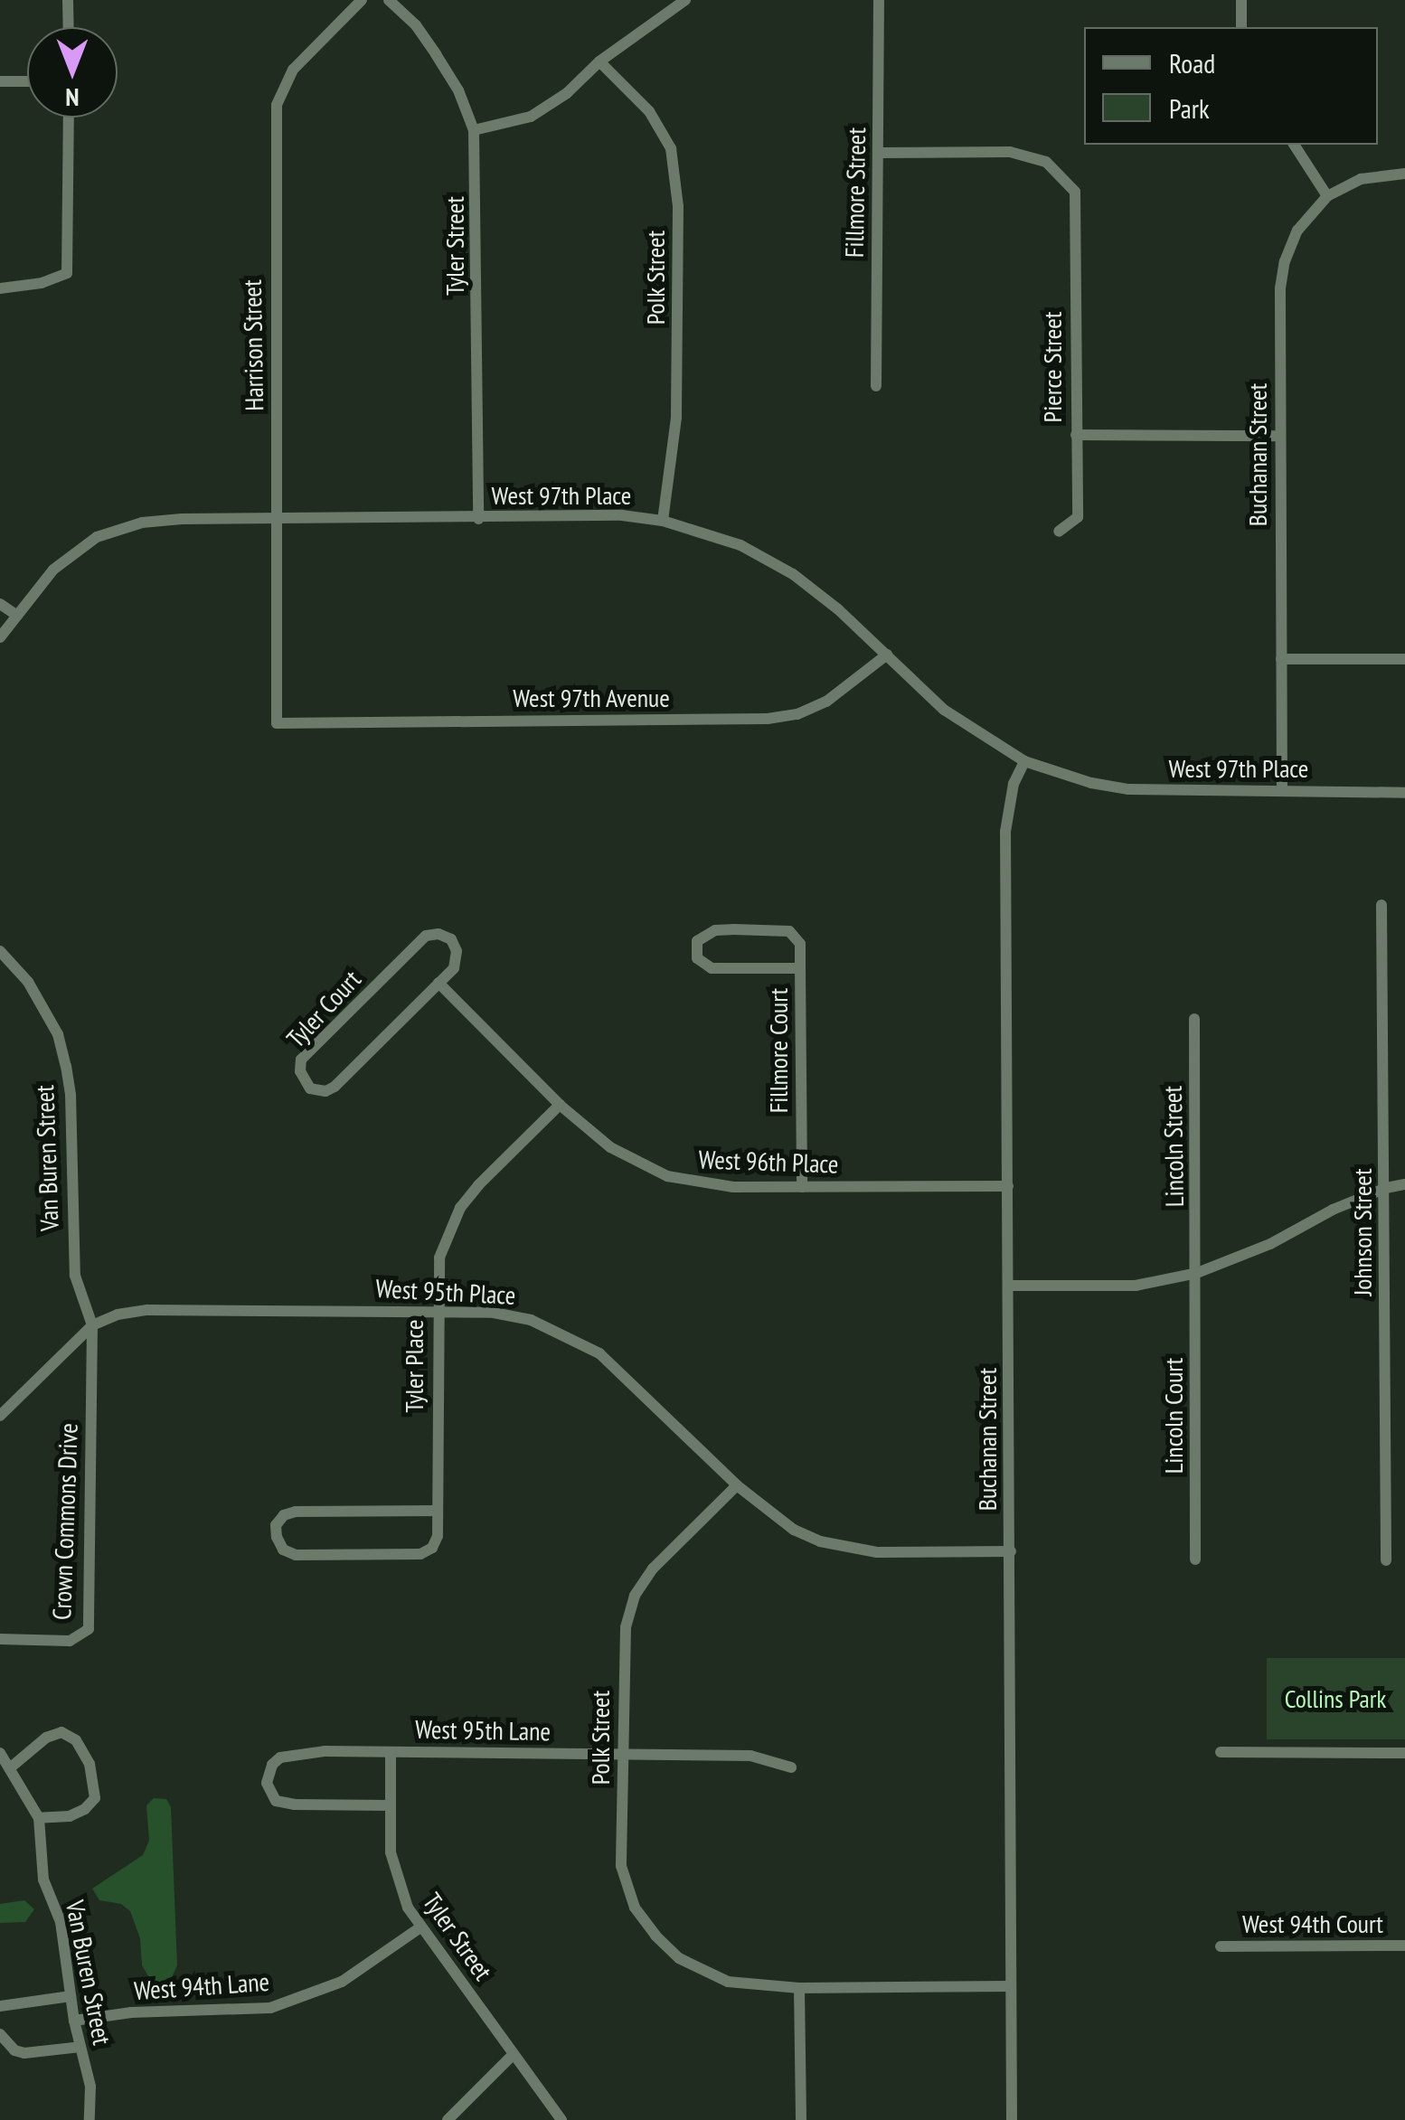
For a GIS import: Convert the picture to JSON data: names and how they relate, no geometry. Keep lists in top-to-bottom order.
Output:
{
  "streets": {
    "street": [
      "Fillmore Street",
      "Tyler Street",
      "Polk Street",
      "Harrison Street",
      "Pierce Street",
      "Buchanan Street",
      "West 97th Place",
      "West 97th Avenue",
      "Tyler Court",
      "Fillmore Court",
      "Lincoln Street",
      "Van Buren Street",
      "West 96th Place",
      "Johnson Street",
      "West 95th Place",
      "Tyler Place",
      "Lincoln Court",
      "Crown Commons Drive",
      "West 95th Lane",
      "West 94th Court",
      "West 94th Lane"
    ]
  },
  "crossings": [
    ["Fillmore Street", "Pierce Street"],
    ["Tyler Street", "West 97th Place"],
    ["Tyler Street", "West 95th Lane"],
    ["Tyler Street", "West 94th Lane"],
    ["Polk Street", "West 97th Place"],
    ["Polk Street", "West 95th Place"],
    ["Polk Street", "West 95th Lane"],
    ["Harrison Street", "West 97th Place"],
    ["Harrison Street", "West 97th Avenue"],
    ["Buchanan Street", "West 97th Place"],
    ["Buchanan Street", "West 96th Place"],
    ["Buchanan Street", "West 95th Place"],
    ["West 97th Place", "West 97th Avenue"],
    ["Tyler Court", "West 96th Place"],
    ["Fillmore Court", "West 96th Place"],
    ["Lincoln Street", "Lincoln Court"],
    ["Van Buren Street", "West 95th Place"],
    ["Van Buren Street", "Crown Commons Drive"],
    ["Van Buren Street", "West 94th Lane"],
    ["West 96th Place", "Tyler Place"],
    ["West 95th Place", "Tyler Place"],
    ["West 95th Place", "Crown Commons Drive"]
  ],
  "parks": ["Collins Park"],
  "legend": ["Road", "Park"],
  "north": "bottom"
}
